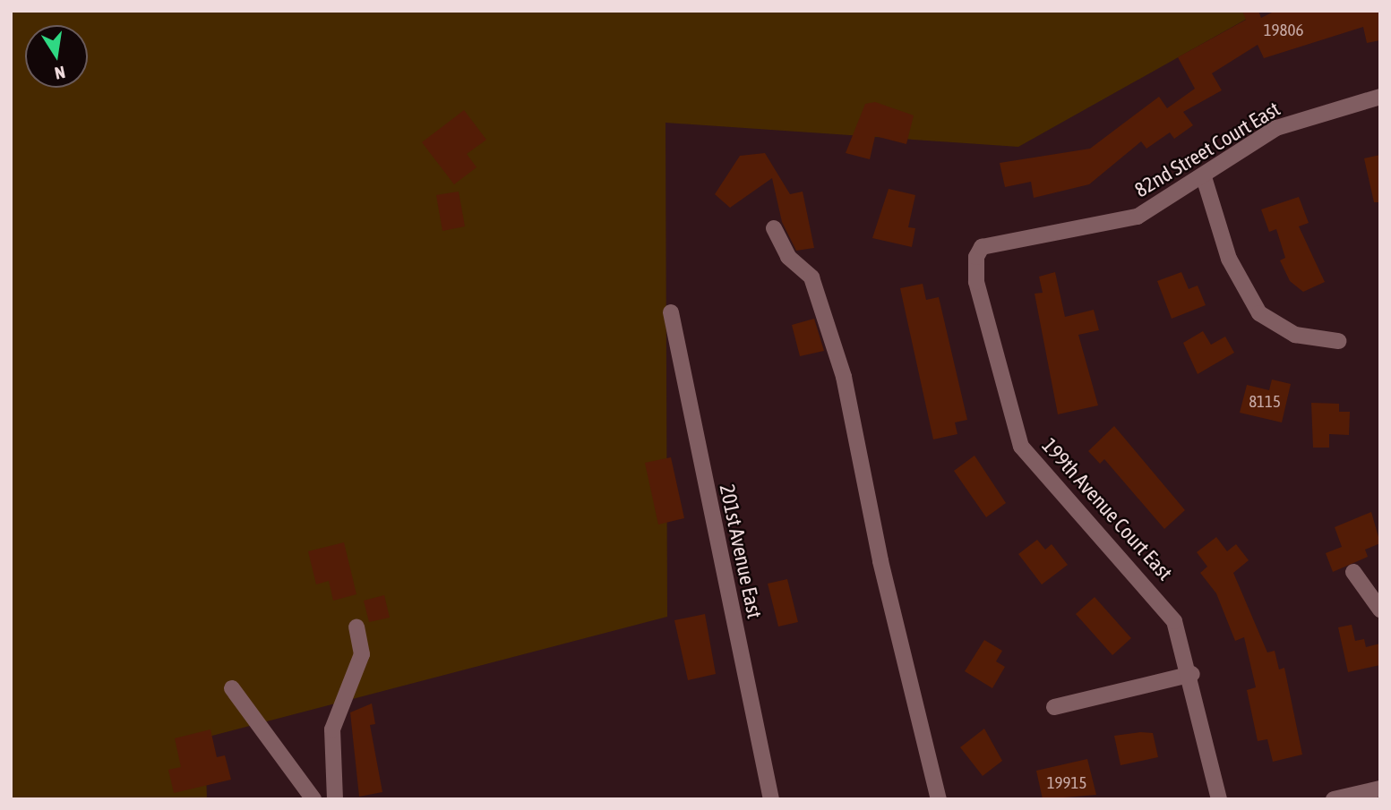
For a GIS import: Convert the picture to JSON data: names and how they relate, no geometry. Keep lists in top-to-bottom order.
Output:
{
  "streets": {
    "street": ["82nd Street Court East", "199th Avenue Court East", "201st Avenue East"]
  },
  "crossings": [
    ["82nd Street Court East", "199th Avenue Court East"]
  ],
  "house_numbers": ["19806", "8115", "19915"],
  "north": "bottom"
}
